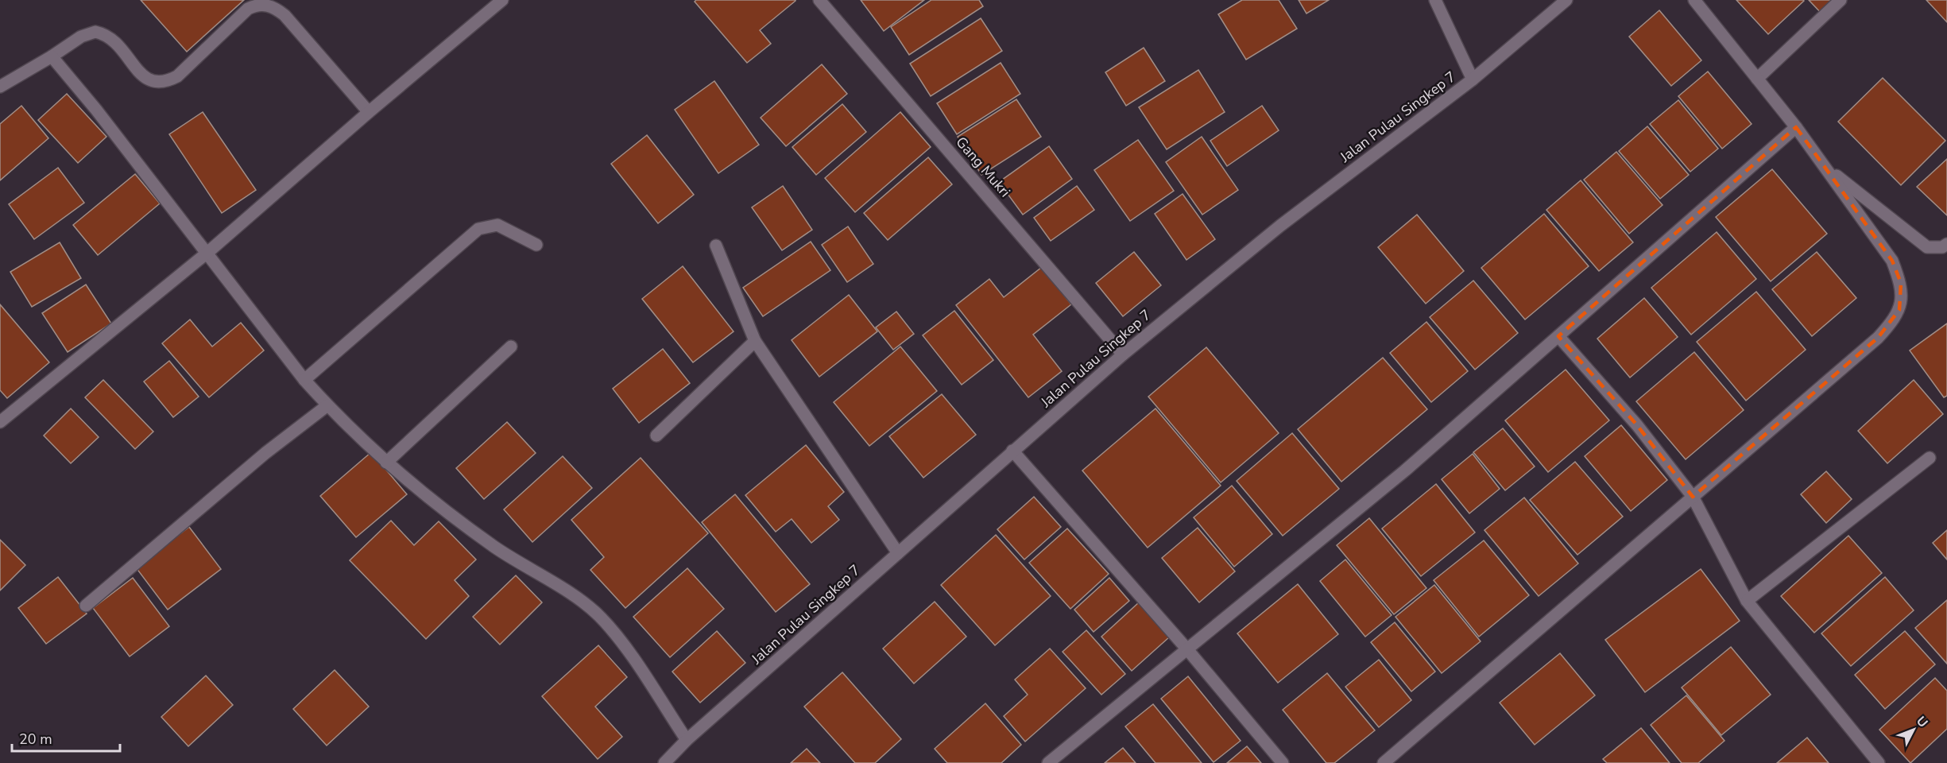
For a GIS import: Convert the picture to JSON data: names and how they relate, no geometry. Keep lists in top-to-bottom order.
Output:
{
  "streets": {
    "street": ["Jalan Pulau Singkep 7", "Gang Mukri"]
  },
  "crossings": [
    ["Jalan Pulau Singkep 7", "Gang Mukri"]
  ],
  "scale_bar": "20 m",
  "north": "top right"
}
